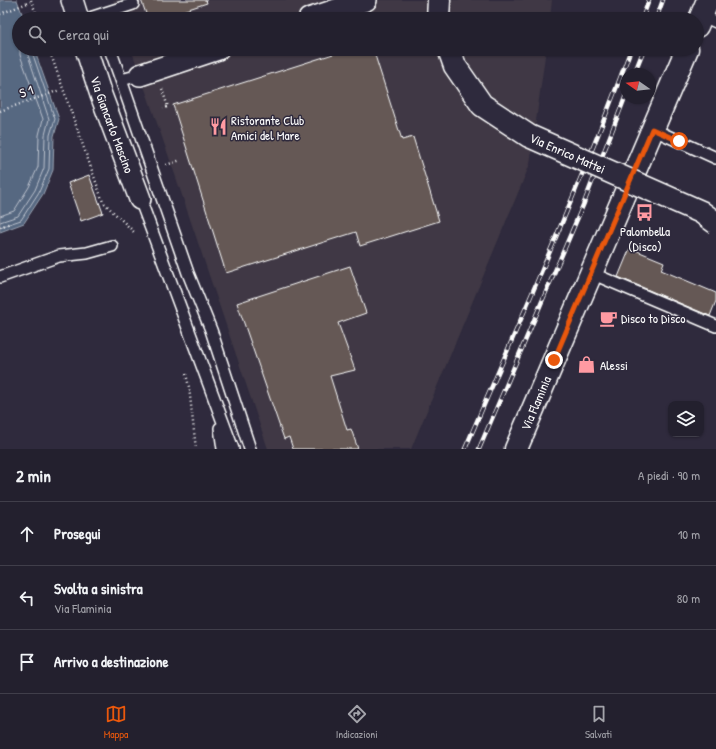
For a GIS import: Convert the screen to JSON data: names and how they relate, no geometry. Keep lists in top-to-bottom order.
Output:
{
  "streets": {
    "main road": ["Via Enrico Mattei", "Via Flaminia"],
    "street": ["Via Giancarlo Mascino"],
    "path": ["S 1"]
  },
  "places": {
    "restaurant": ["Ristorante Club Amici del Mare"],
    "bus stop": ["Palombella (Disco)"],
    "cafe": ["Disco to Disco"],
    "shop": ["Alessi"]
  },
  "north": "left",
  "page": {
    "search": "Cerca qui",
    "heading": ["2 min", "A piedi · 90 m"],
    "list": [
      ["Prosegui", "10 m"],
      ["Svolta a sinistra", "Via Flaminia", "80 m"],
      "Arrivo a destinazione"
    ],
    "nav": ["Mappa", "Indicazioni", "Salvati"]
  }
}
